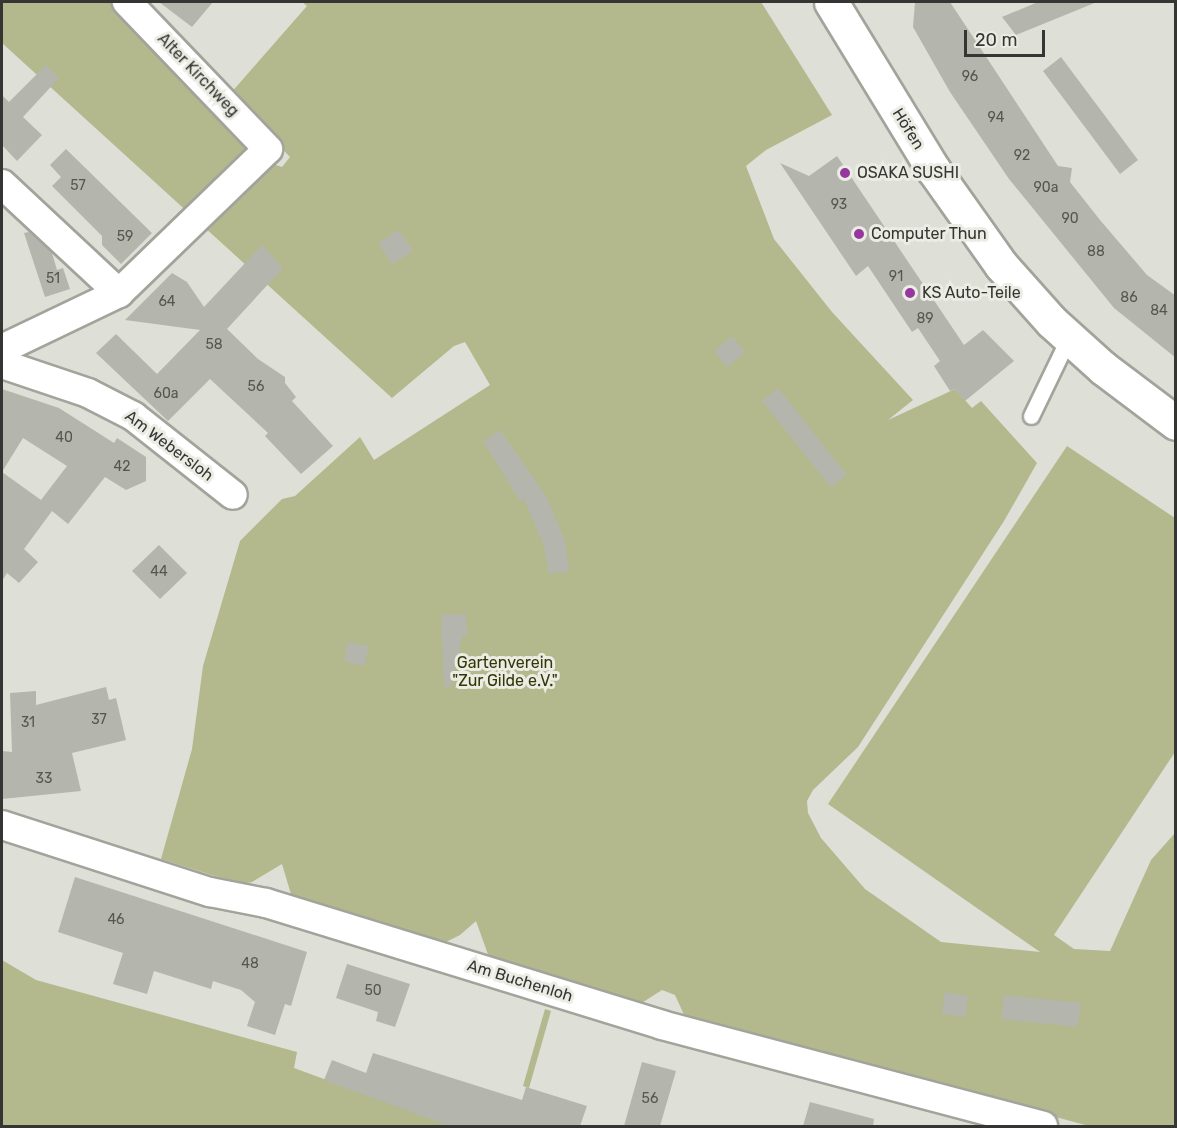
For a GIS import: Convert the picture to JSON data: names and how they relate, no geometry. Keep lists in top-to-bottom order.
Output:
{
  "streets": {
    "main road": ["Höfen"],
    "street": ["Alter Kirchweg", "Am Webersloh", "Am Buchenloh"]
  },
  "parks": ["Gartenverein \"Zur Gilde e.V.\""],
  "places": ["OSAKA SUSHI", "Computer Thun", "KS Auto-Teile"],
  "house_numbers": [
    "96",
    "94",
    "92",
    "57",
    "90a",
    "93",
    "90",
    "59",
    "88",
    "91",
    "51",
    "86",
    "64",
    "84",
    "89",
    "58",
    "56",
    "60a",
    "40",
    "42",
    "44",
    "37",
    "31",
    "33",
    "46",
    "48",
    "50",
    "56"
  ],
  "scale_bar": "20 m"
}
